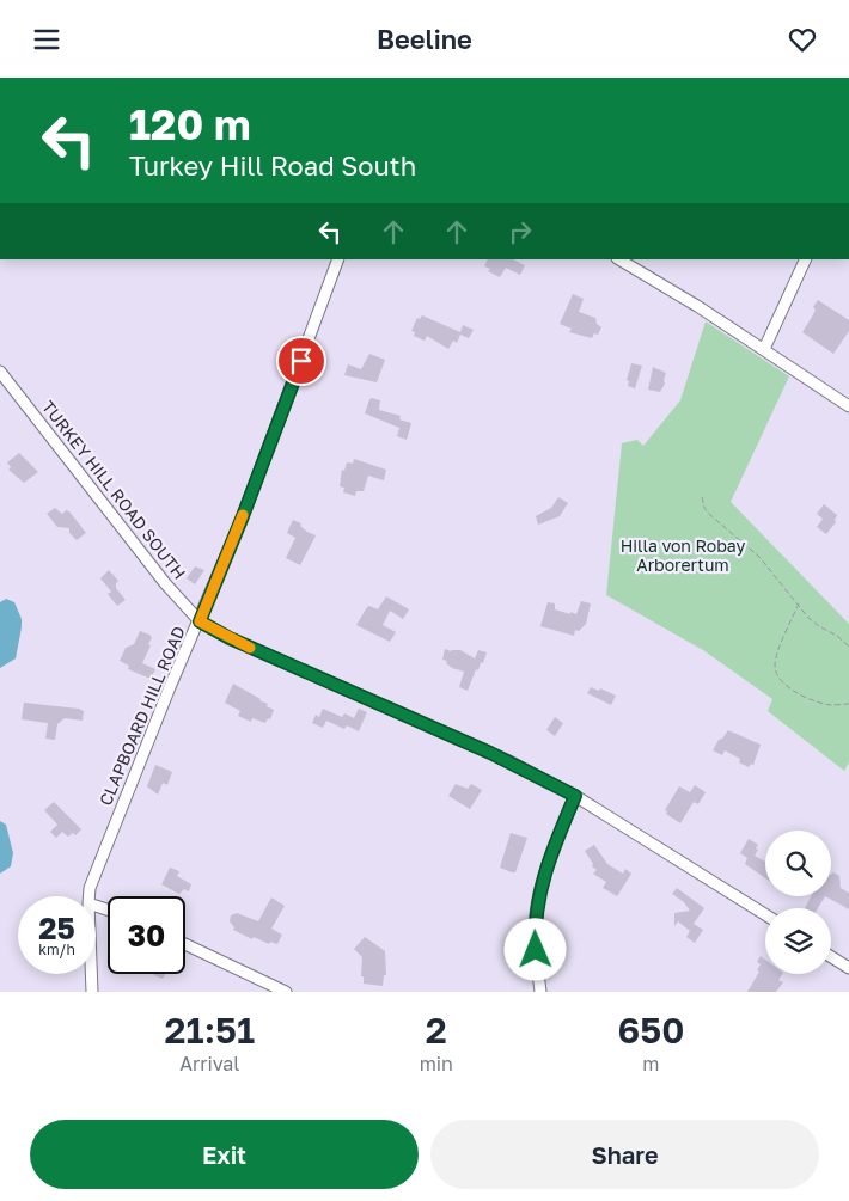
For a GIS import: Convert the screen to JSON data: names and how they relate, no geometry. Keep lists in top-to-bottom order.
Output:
{
  "streets": {
    "street": ["TURKEY HILL ROAD SOUTH", "CLAPBOARD HILL ROAD"]
  },
  "crossings": [
    ["TURKEY HILL ROAD SOUTH", "CLAPBOARD HILL ROAD"]
  ],
  "parks": ["Hilla von Robay Arborertum"],
  "page": {
    "header": "Beeline",
    "turn": ["120 m", "Turkey Hill Road South"],
    "speed": "25 km/h",
    "limit": "30",
    "eta": [
      "21:51",
      "Arrival",
      "2",
      "min",
      "650",
      "m"
    ],
    "buttons": ["Exit", "Share"]
  }
}
